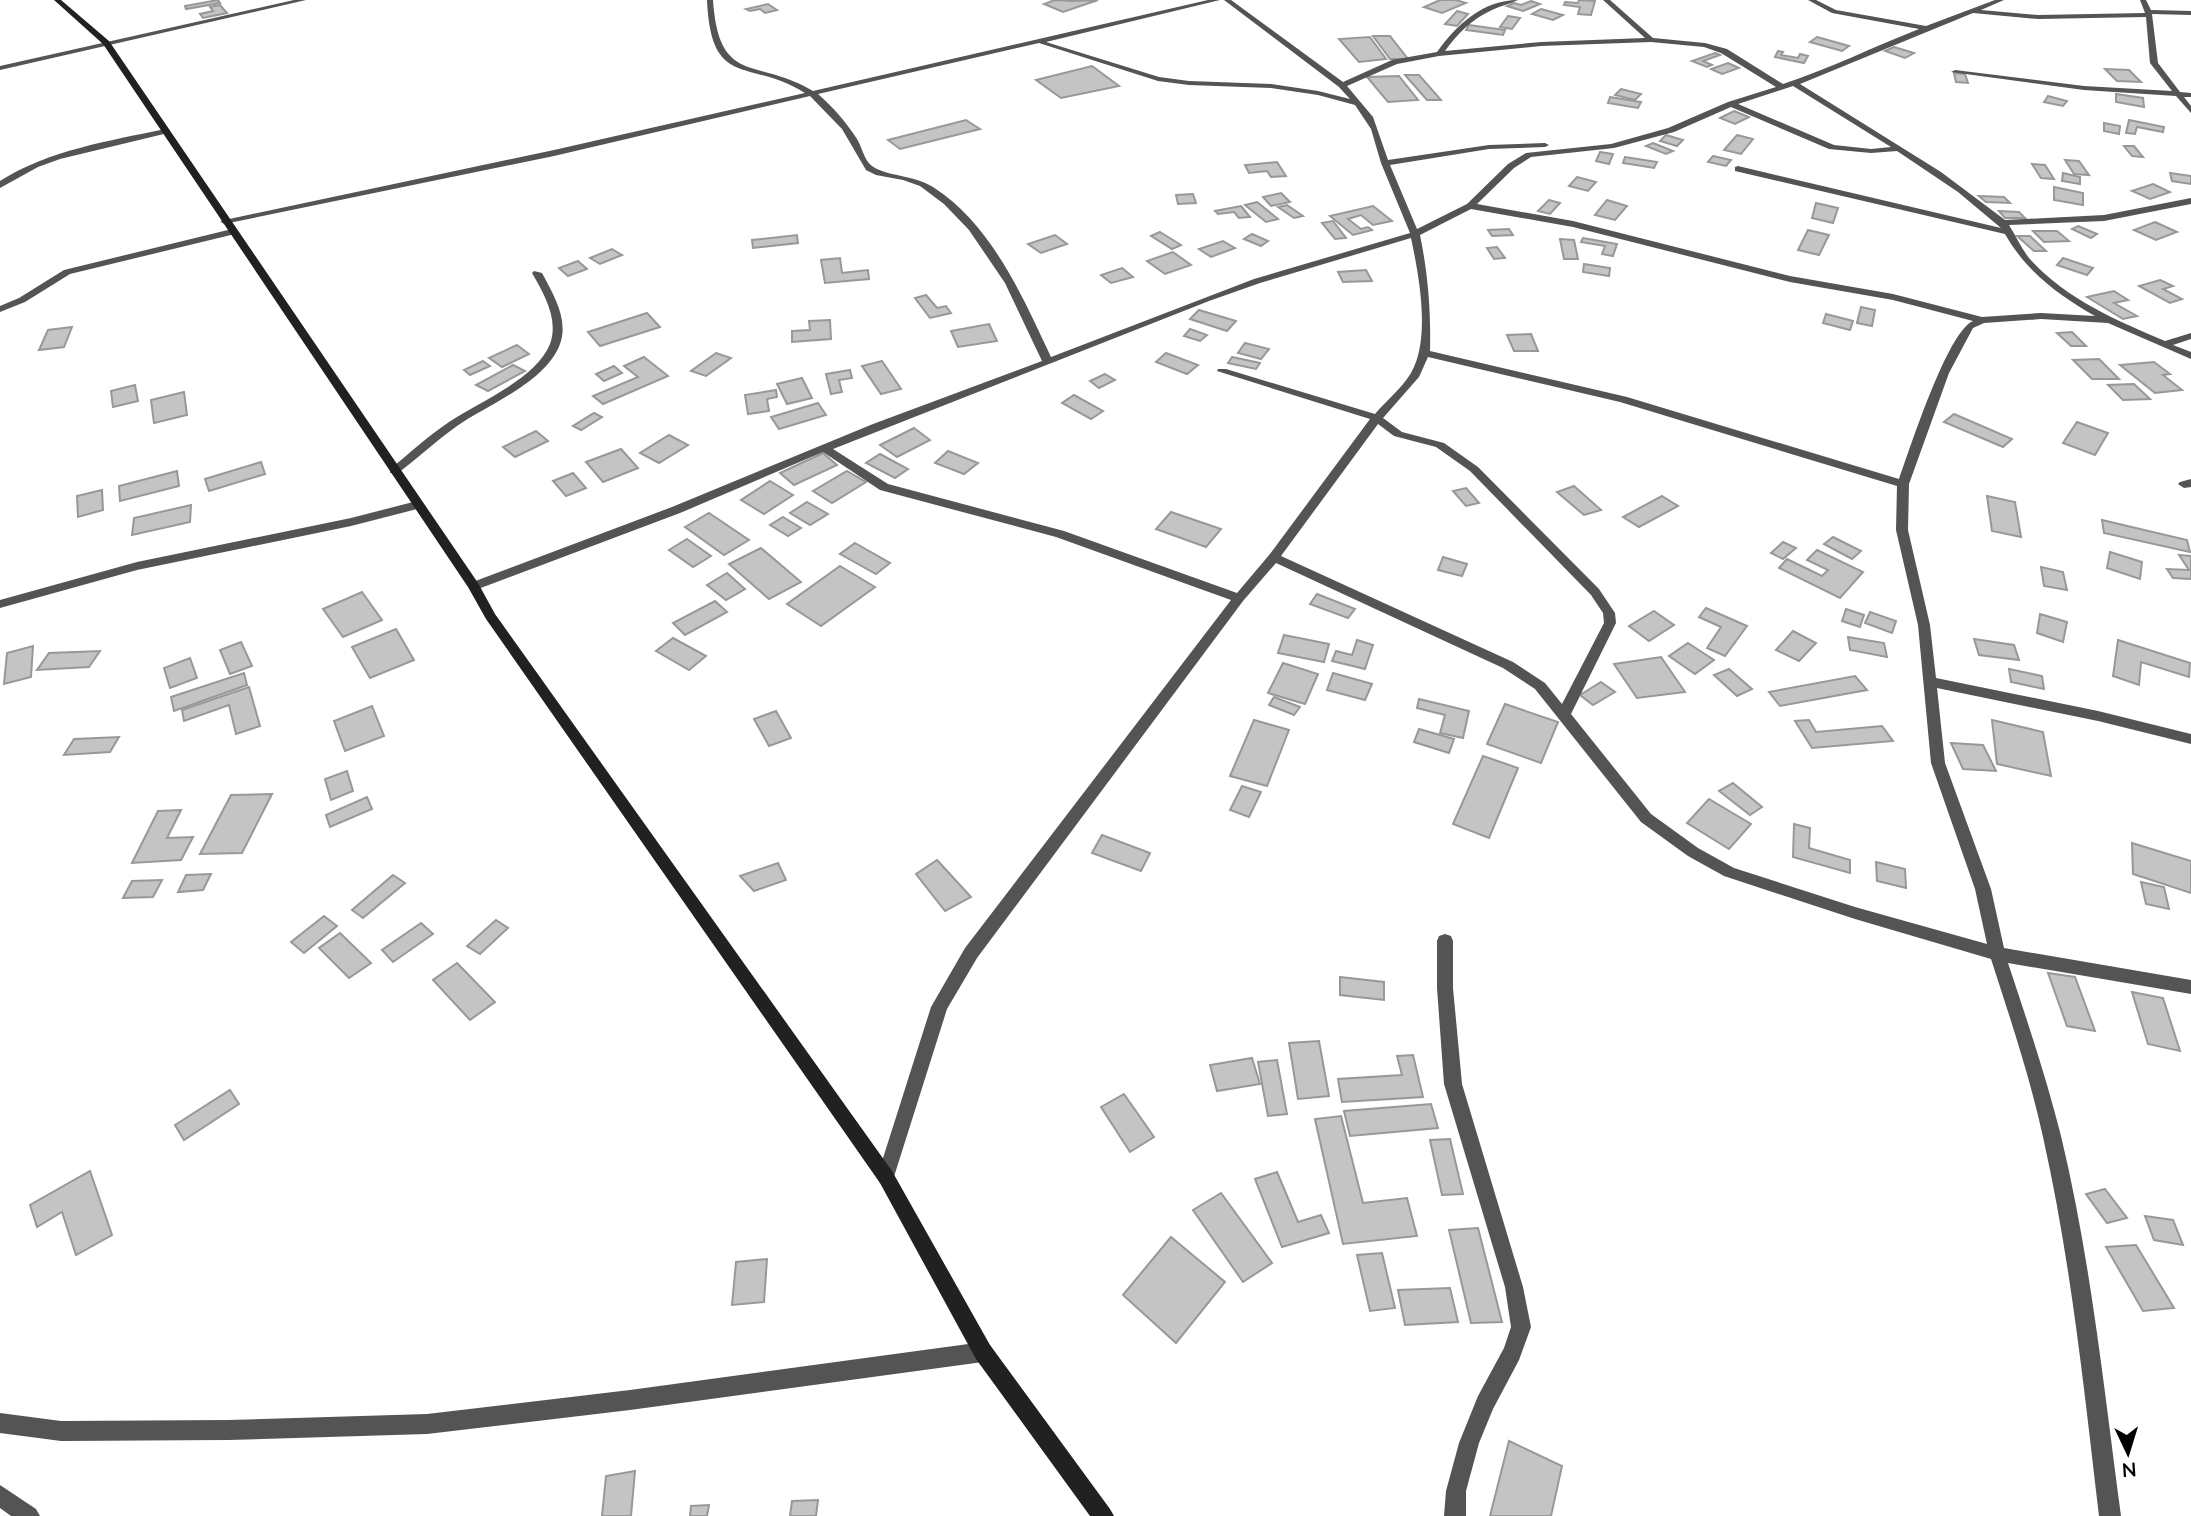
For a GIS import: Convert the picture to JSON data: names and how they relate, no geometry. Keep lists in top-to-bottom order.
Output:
{
  "north": "bottom"
}
